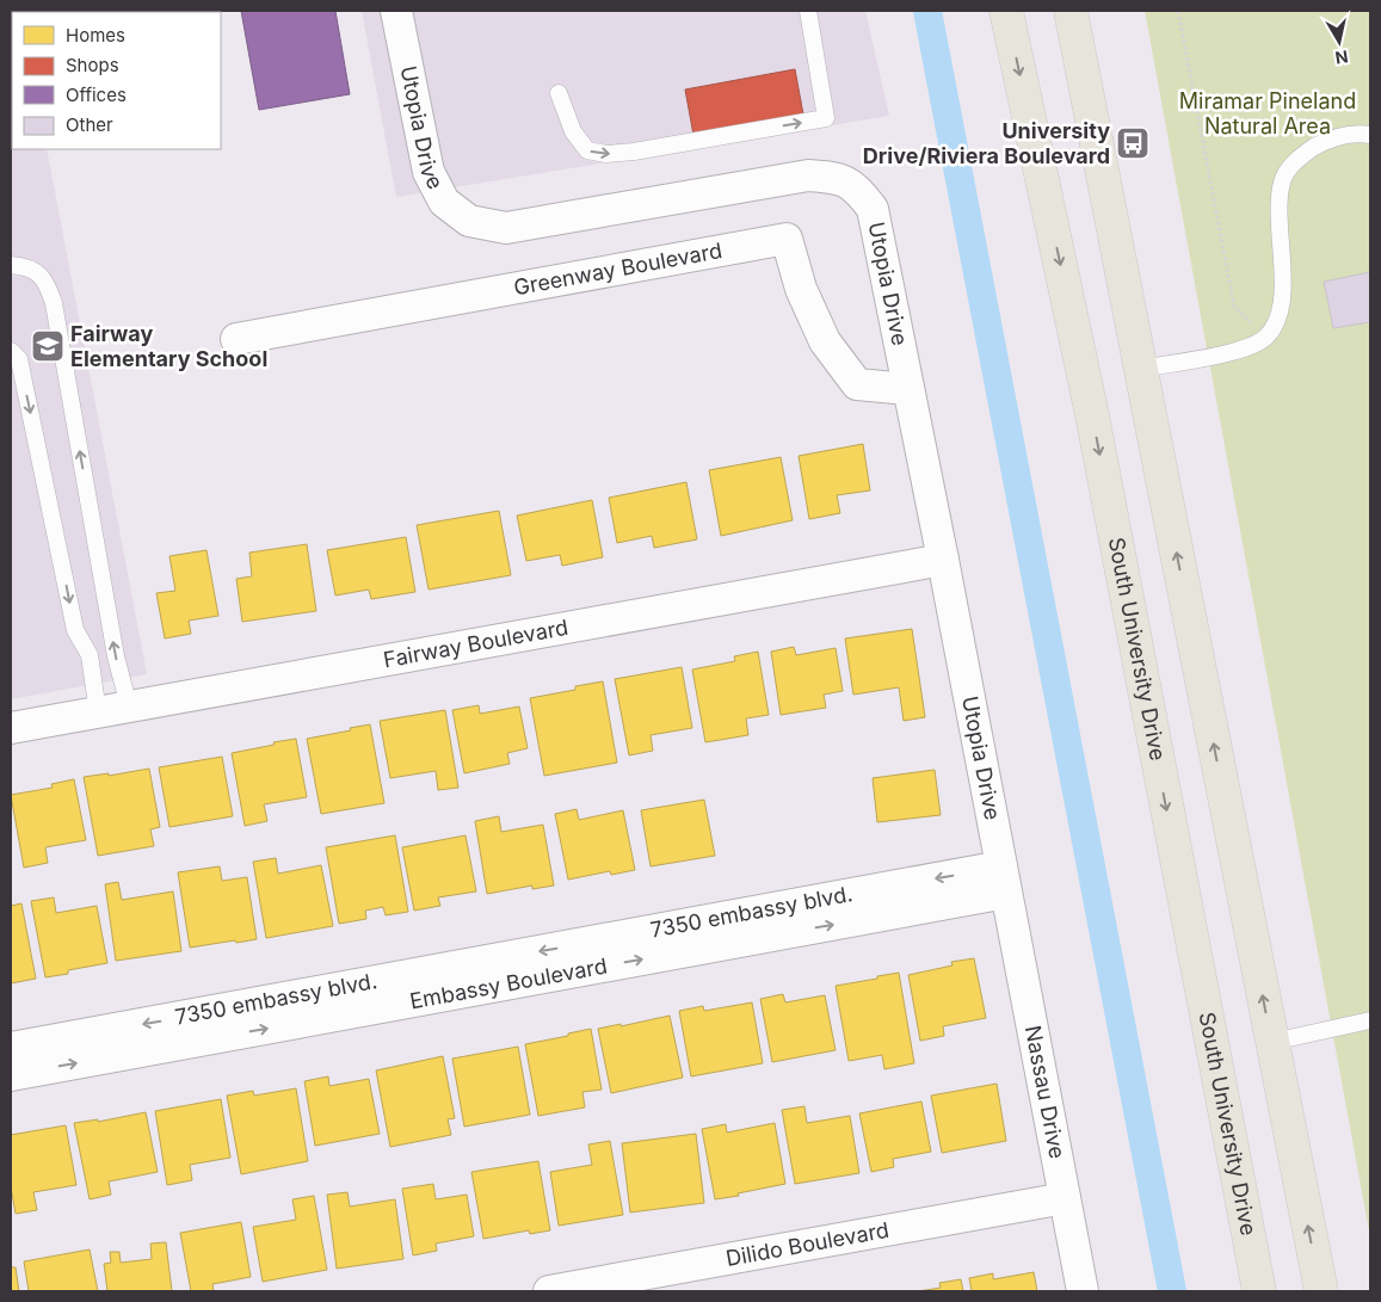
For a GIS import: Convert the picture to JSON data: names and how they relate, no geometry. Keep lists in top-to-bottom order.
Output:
{
  "streets": {
    "main road": ["South University Drive"],
    "street": [
      "Utopia Drive",
      "Greenway Boulevard",
      "Fairway Boulevard",
      "7350 embassy blvd.",
      "Embassy Boulevard",
      "Nassau Drive",
      "Dilido Boulevard"
    ]
  },
  "crossings": [
    ["Utopia Drive", "Greenway Boulevard"],
    ["Utopia Drive", "Fairway Boulevard"],
    ["Utopia Drive", "7350 embassy blvd."],
    ["Utopia Drive", "Embassy Boulevard"],
    ["Utopia Drive", "Nassau Drive"],
    ["7350 embassy blvd.", "Embassy Boulevard"],
    ["7350 embassy blvd.", "Nassau Drive"],
    ["Embassy Boulevard", "Nassau Drive"],
    ["Nassau Drive", "Dilido Boulevard"]
  ],
  "one_way": ["7350 embassy blvd.", "Embassy Boulevard"],
  "parks": ["Miramar Pineland Natural Area"],
  "places": {
    "bus stop": ["University Drive/Riviera Boulevard"],
    "school or university": ["Fairway Elementary School"]
  },
  "legend": [
    "Homes",
    "Shops",
    "Offices",
    "Other"
  ],
  "north": "bottom"
}
